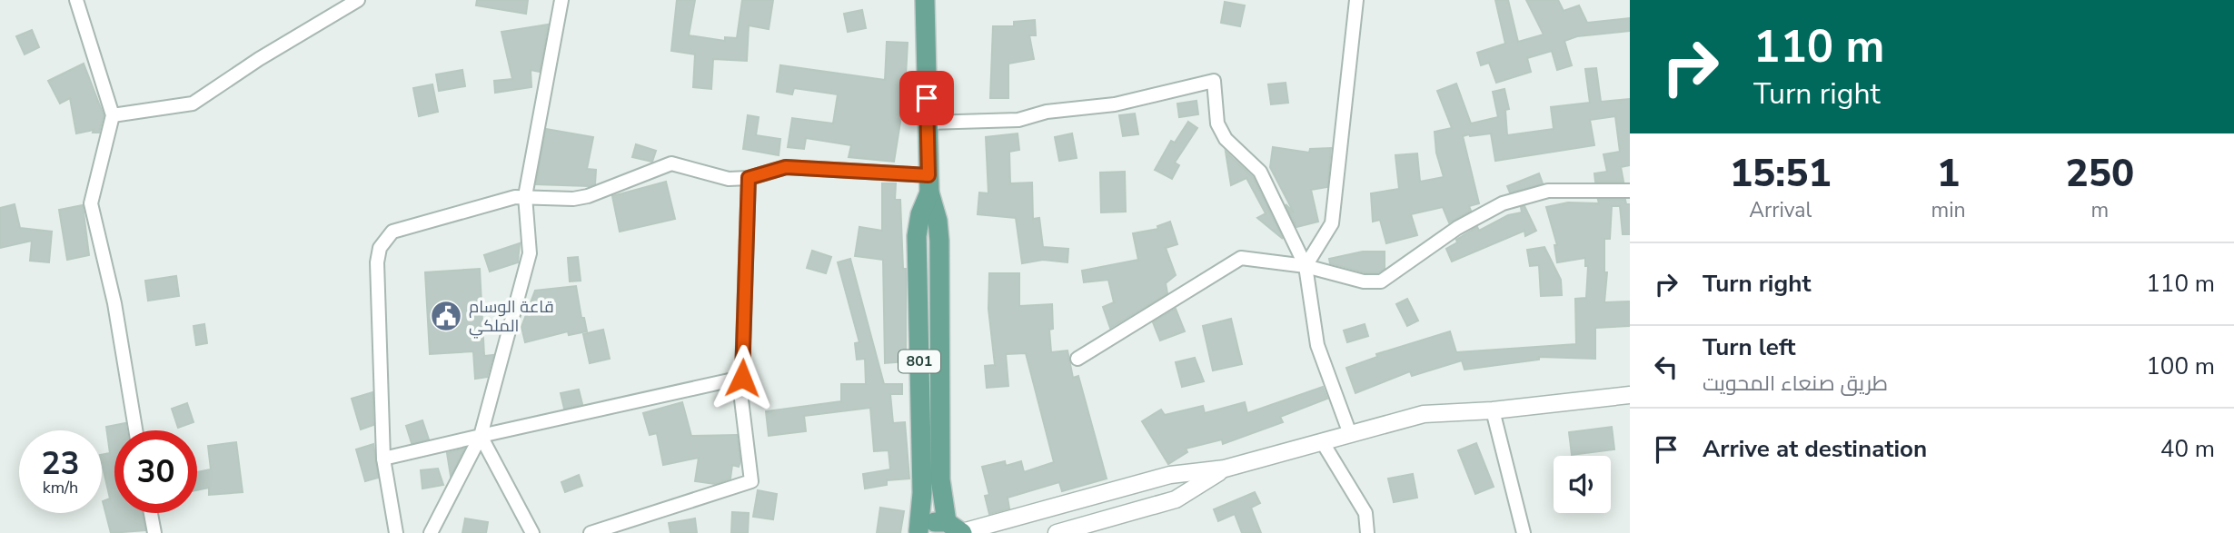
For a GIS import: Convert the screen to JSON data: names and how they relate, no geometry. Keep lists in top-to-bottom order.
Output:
{
  "streets": {
    "main road": ["801"]
  },
  "places": {
    "public building": ["قاعة الوسام الملكي"]
  },
  "page": {
    "turn": ["110 m", "Turn right"],
    "eta": [
      "15:51",
      "Arrival",
      "1",
      "min",
      "250",
      "m"
    ],
    "list": [
      {
        "name": "Turn right",
        "value": "110 m"
      },
      {
        "name": "Turn left",
        "note": "طريق صنعاء المحويت",
        "value": "100 m"
      },
      {
        "name": "Arrive at destination",
        "value": "40 m"
      }
    ],
    "speed": "23 km/h",
    "limit": "30"
  }
}
